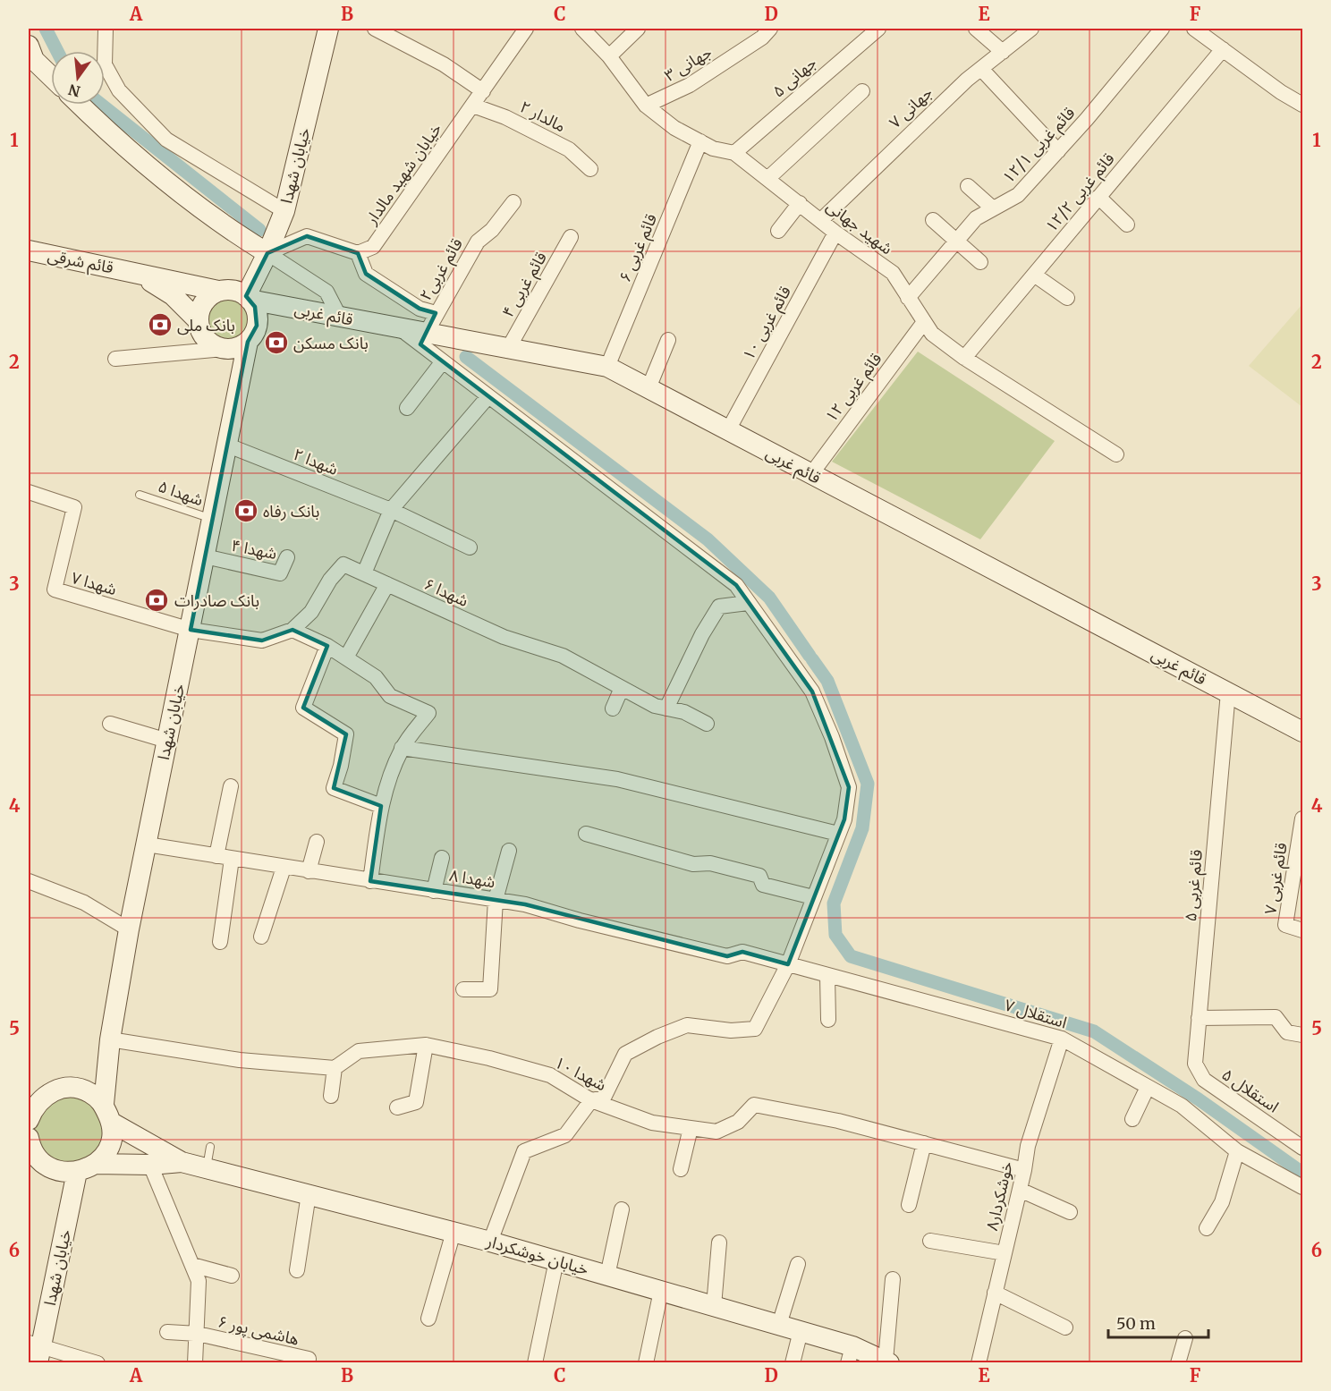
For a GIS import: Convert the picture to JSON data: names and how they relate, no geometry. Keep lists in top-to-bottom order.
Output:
{
  "streets": {
    "main road": [
      "خیابان شهدا",
      "قائم شرقی",
      "قائم غربی",
      "خیابان خوشکردار"
    ],
    "street": [
      "جهانی ۳",
      "جهانی ۵",
      "جهانی ۷",
      "مالدار ۲",
      "قائم غربی ۱۲/۱",
      "خیابان شهید مالدار",
      "قائم غربی ۱۲/۲",
      "شهید جهانی",
      "قائم غربی ۶",
      "۲قائم غربی",
      "قائم غربی ۴",
      "قائم غربی ۱۰",
      "قائم غربی ۱۲",
      "شهدا ۲",
      "شهدا ۴",
      "شهدا ۷",
      "شهدا ۶",
      "شهدا ۸",
      "قائم غربی ۷",
      "قائم غربی ۵",
      "استقلال ۷",
      "شهدا ۱۰",
      "استقلال ۵",
      "خوشکردار۸",
      "هاشمی پور ۶"
    ],
    "lane": ["شهدا ۵"]
  },
  "crossings": [
    ["جهانی ۳", "شهید جهانی"],
    ["جهانی ۵", "شهید جهانی"],
    ["جهانی ۷", "شهید جهانی"],
    ["مالدار ۲", "خیابان شهید مالدار"],
    ["قائم غربی ۱۲/۱", "شهید جهانی"],
    ["خیابان شهدا", "قائم شرقی"],
    ["خیابان شهدا", "قائم غربی"],
    ["خیابان شهدا", "شهدا ۲"],
    ["خیابان شهدا", "شهدا ۵"],
    ["خیابان شهدا", "شهدا ۴"],
    ["خیابان شهدا", "شهدا ۷"],
    ["خیابان شهدا", "شهدا ۶"],
    ["خیابان شهدا", "شهدا ۸"],
    ["قائم غربی ۱۲/۲", "شهید جهانی"],
    ["شهید جهانی", "قائم غربی ۶"],
    ["شهید جهانی", "قائم غربی ۱۰"],
    ["شهید جهانی", "قائم غربی ۱۲"],
    ["قائم غربی ۶", "قائم غربی"],
    ["قائم شرقی", "قائم غربی"],
    ["۲قائم غربی", "قائم غربی"],
    ["قائم غربی ۴", "قائم غربی"],
    ["قائم غربی", "قائم غربی ۱۰"],
    ["قائم غربی", "قائم غربی ۱۲"],
    ["قائم غربی", "قائم غربی ۵"],
    ["شهدا ۷", "شهدا ۶"],
    ["شهدا ۸", "استقلال ۷"],
    ["قائم غربی ۵", "استقلال ۵"],
    ["استقلال ۷", "خوشکردار۸"],
    ["شهدا ۱۰", "خوشکردار۸"]
  ],
  "places": {
    "bank": [
      "بانک ملی",
      "بانک مسکن",
      "بانک رفاه",
      "بانک صادرات"
    ]
  },
  "scale_bar": "50 m",
  "north": "bottom",
  "grid": {
    "columns": [
      "A",
      "B",
      "C",
      "D",
      "E",
      "F"
    ],
    "rows": [
      "1",
      "2",
      "3",
      "4",
      "5",
      "6"
    ]
  }
}
